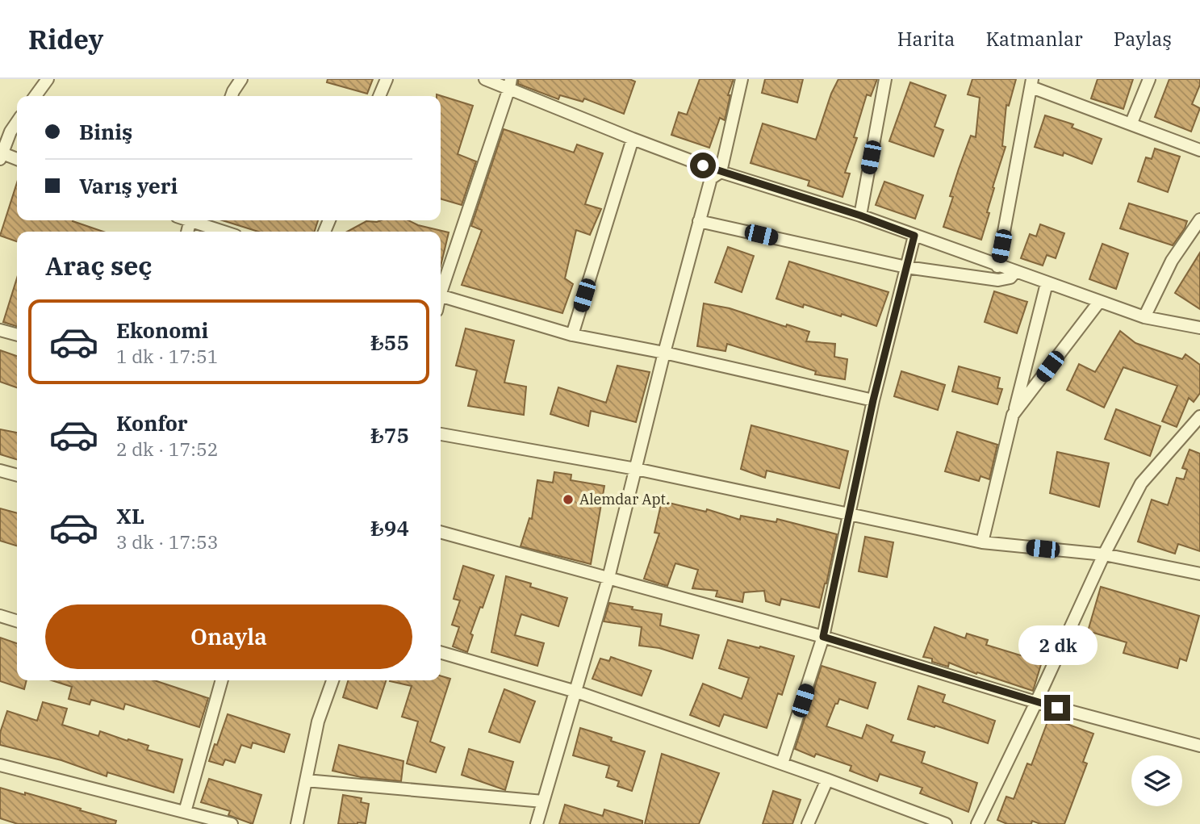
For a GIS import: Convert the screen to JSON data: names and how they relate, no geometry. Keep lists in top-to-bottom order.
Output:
{
  "places": ["Alemdar Apt."],
  "page": {
    "header": "Ridey",
    "nav": ["Harita", "Katmanlar", "Paylaş"],
    "banner": ["Biniş", "Varış yeri"],
    "heading": "Araç seç",
    "list": [
      {
        "name": "Ekonomi",
        "note": "1 dk · 17:51",
        "value": "₺55"
      },
      {
        "name": "Konfor",
        "note": "2 dk · 17:52",
        "value": "₺75"
      },
      {
        "name": "XL",
        "note": "3 dk · 17:53",
        "value": "₺94"
      }
    ],
    "buttons": "Onayla",
    "bubble": "2 dk"
  }
}
